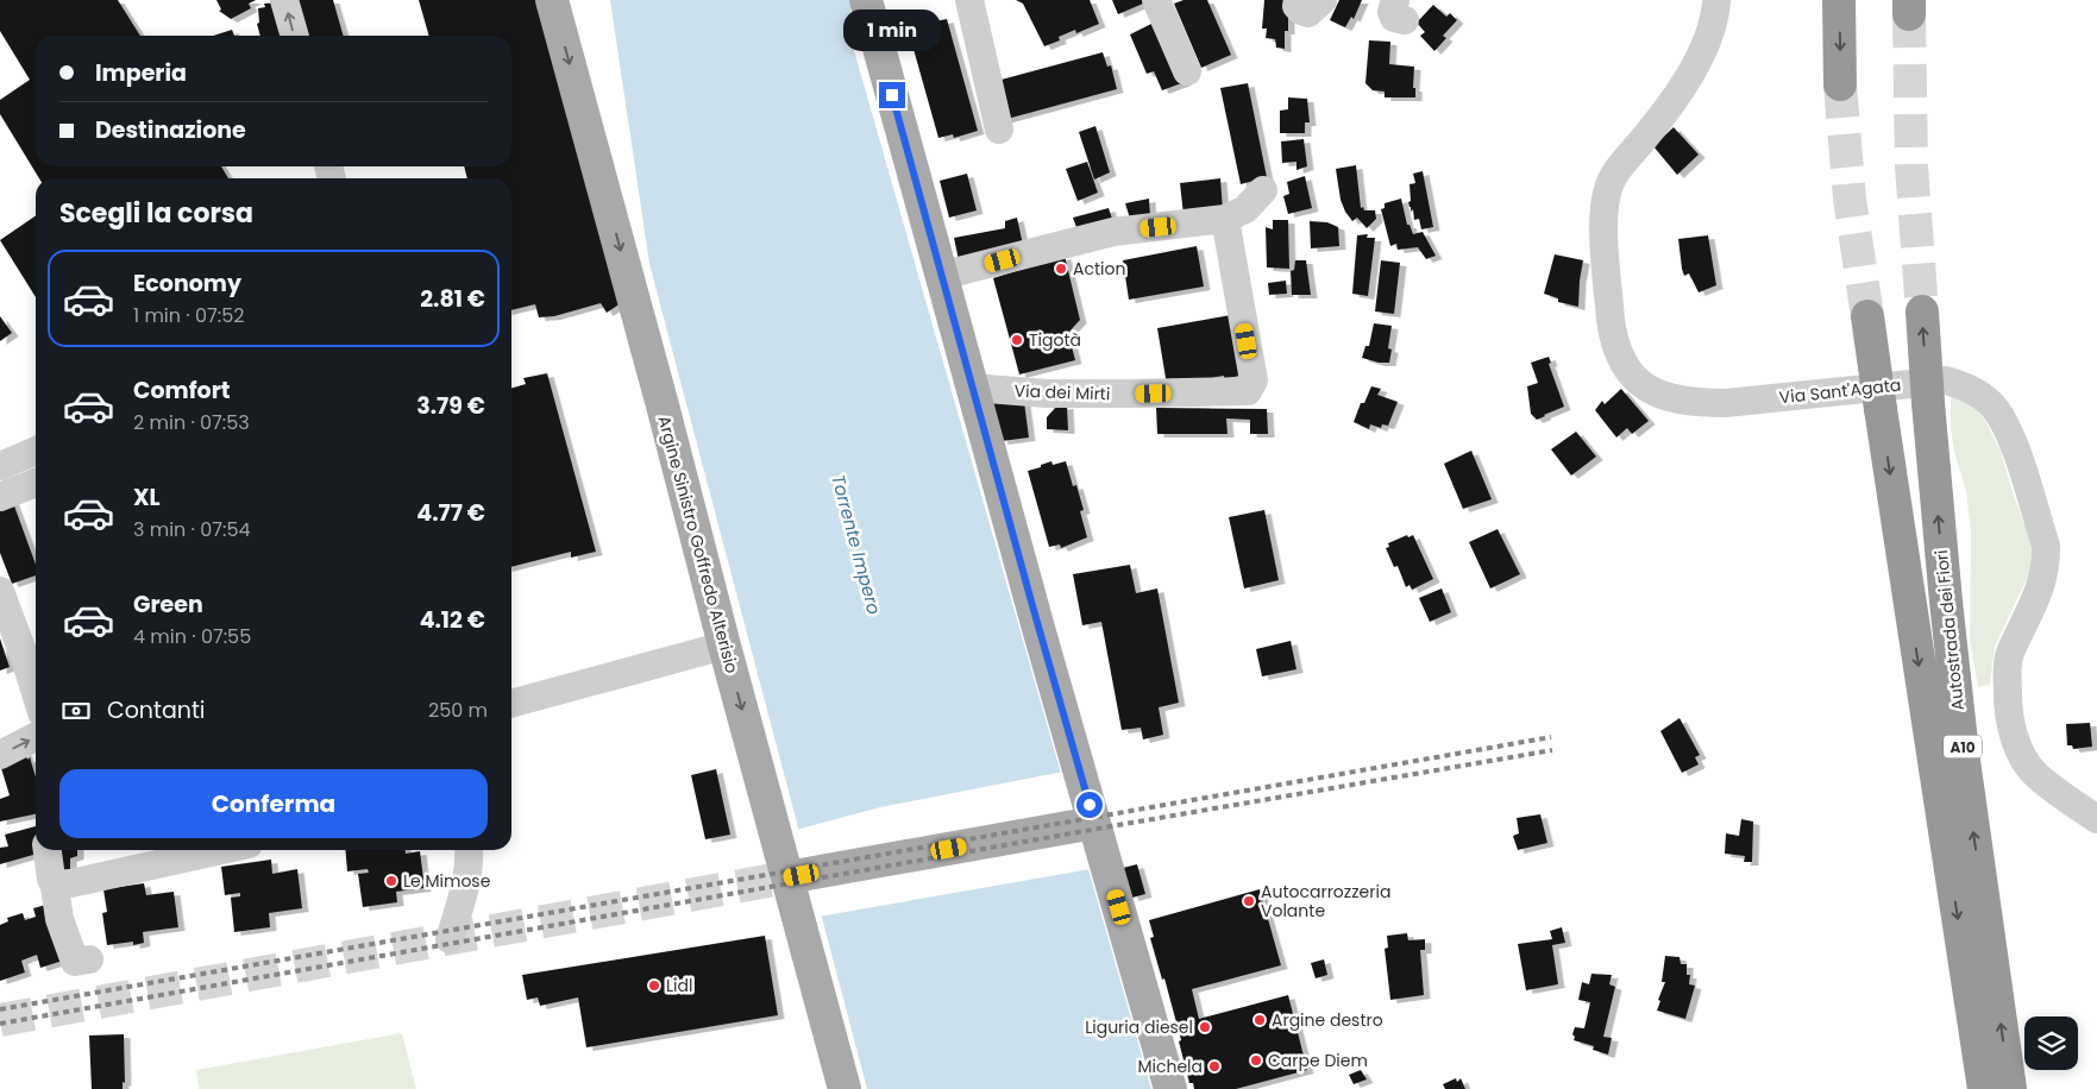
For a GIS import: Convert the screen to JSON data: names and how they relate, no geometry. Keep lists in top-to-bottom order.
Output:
{
  "streets": {
    "highway": ["Autostrada dei Fiori", "A10"],
    "main road": ["Argine Sinistro Goffredo Alterisio"],
    "street": ["Via Sant'Agata", "Via dei Mirti"]
  },
  "one_way": ["Argine Sinistro Goffredo Alterisio"],
  "water": ["Torrente Impero"],
  "places": [
    "Action",
    "Tigotà",
    "Le Mimose",
    "Autocarrozzeria Volante",
    "Lidl",
    "Argine destro",
    "Liguria diesel",
    "Carpe Diem",
    "Michela"
  ],
  "page": {
    "bubble": "1 min",
    "banner": ["Imperia", "Destinazione"],
    "heading": "Scegli la corsa",
    "list": [
      {
        "name": "Economy",
        "note": "1 min · 07:52",
        "value": "2.81 €"
      },
      {
        "name": "Comfort",
        "note": "2 min · 07:53",
        "value": "3.79 €"
      },
      {
        "name": "XL",
        "note": "3 min · 07:54",
        "value": "4.77 €"
      },
      {
        "name": "Green",
        "note": "4 min · 07:55",
        "value": "4.12 €"
      }
    ],
    "pay": ["Contanti", "250 m"],
    "buttons": "Conferma"
  }
}
